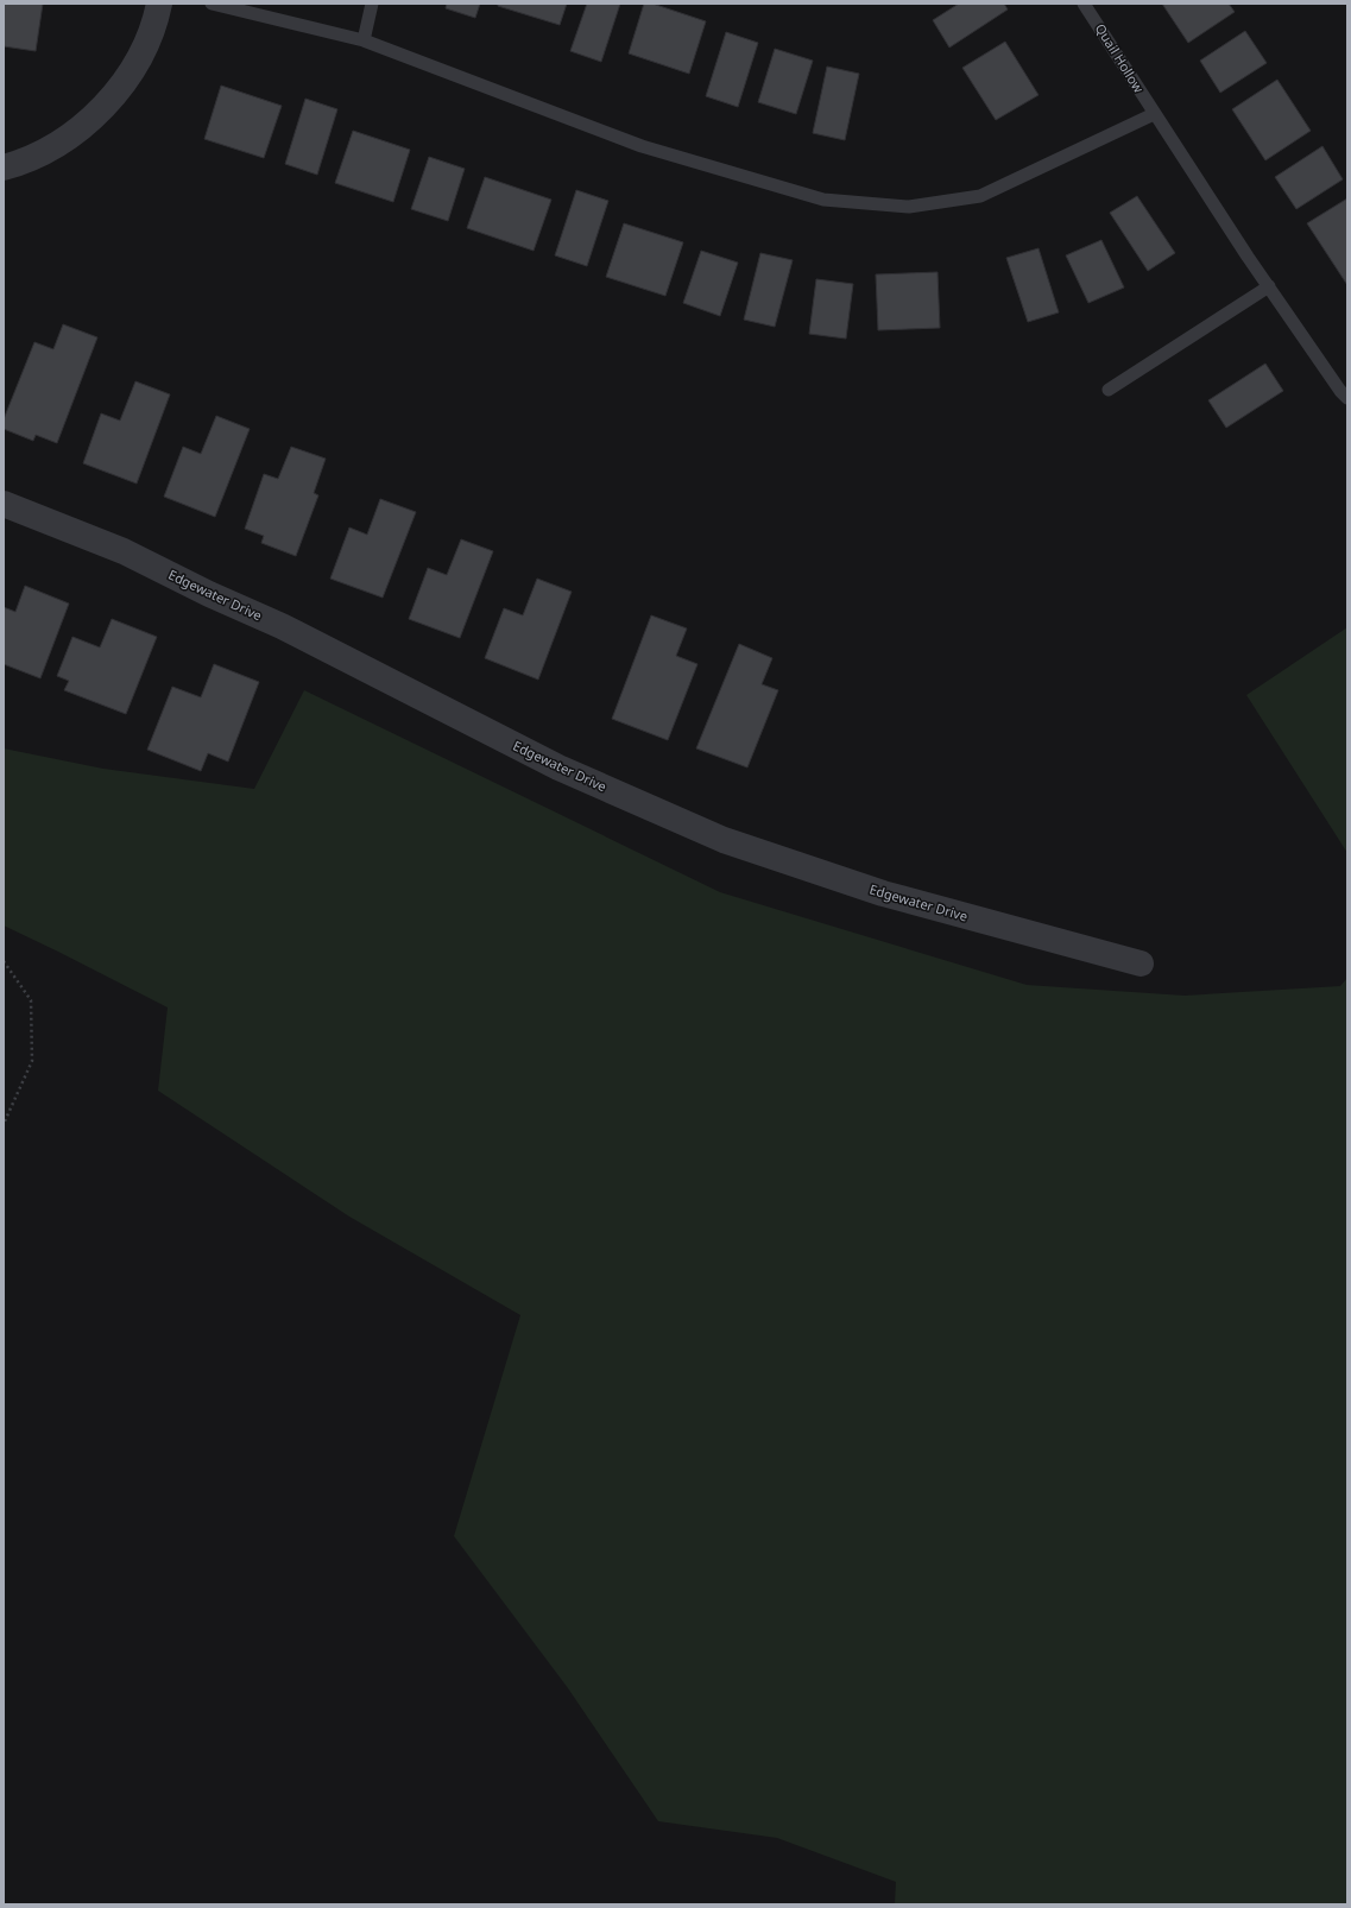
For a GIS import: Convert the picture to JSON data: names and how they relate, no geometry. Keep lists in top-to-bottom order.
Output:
{
  "streets": {
    "street": ["Edgewater Drive"],
    "lane": ["Quail Hollow"]
  }
}
